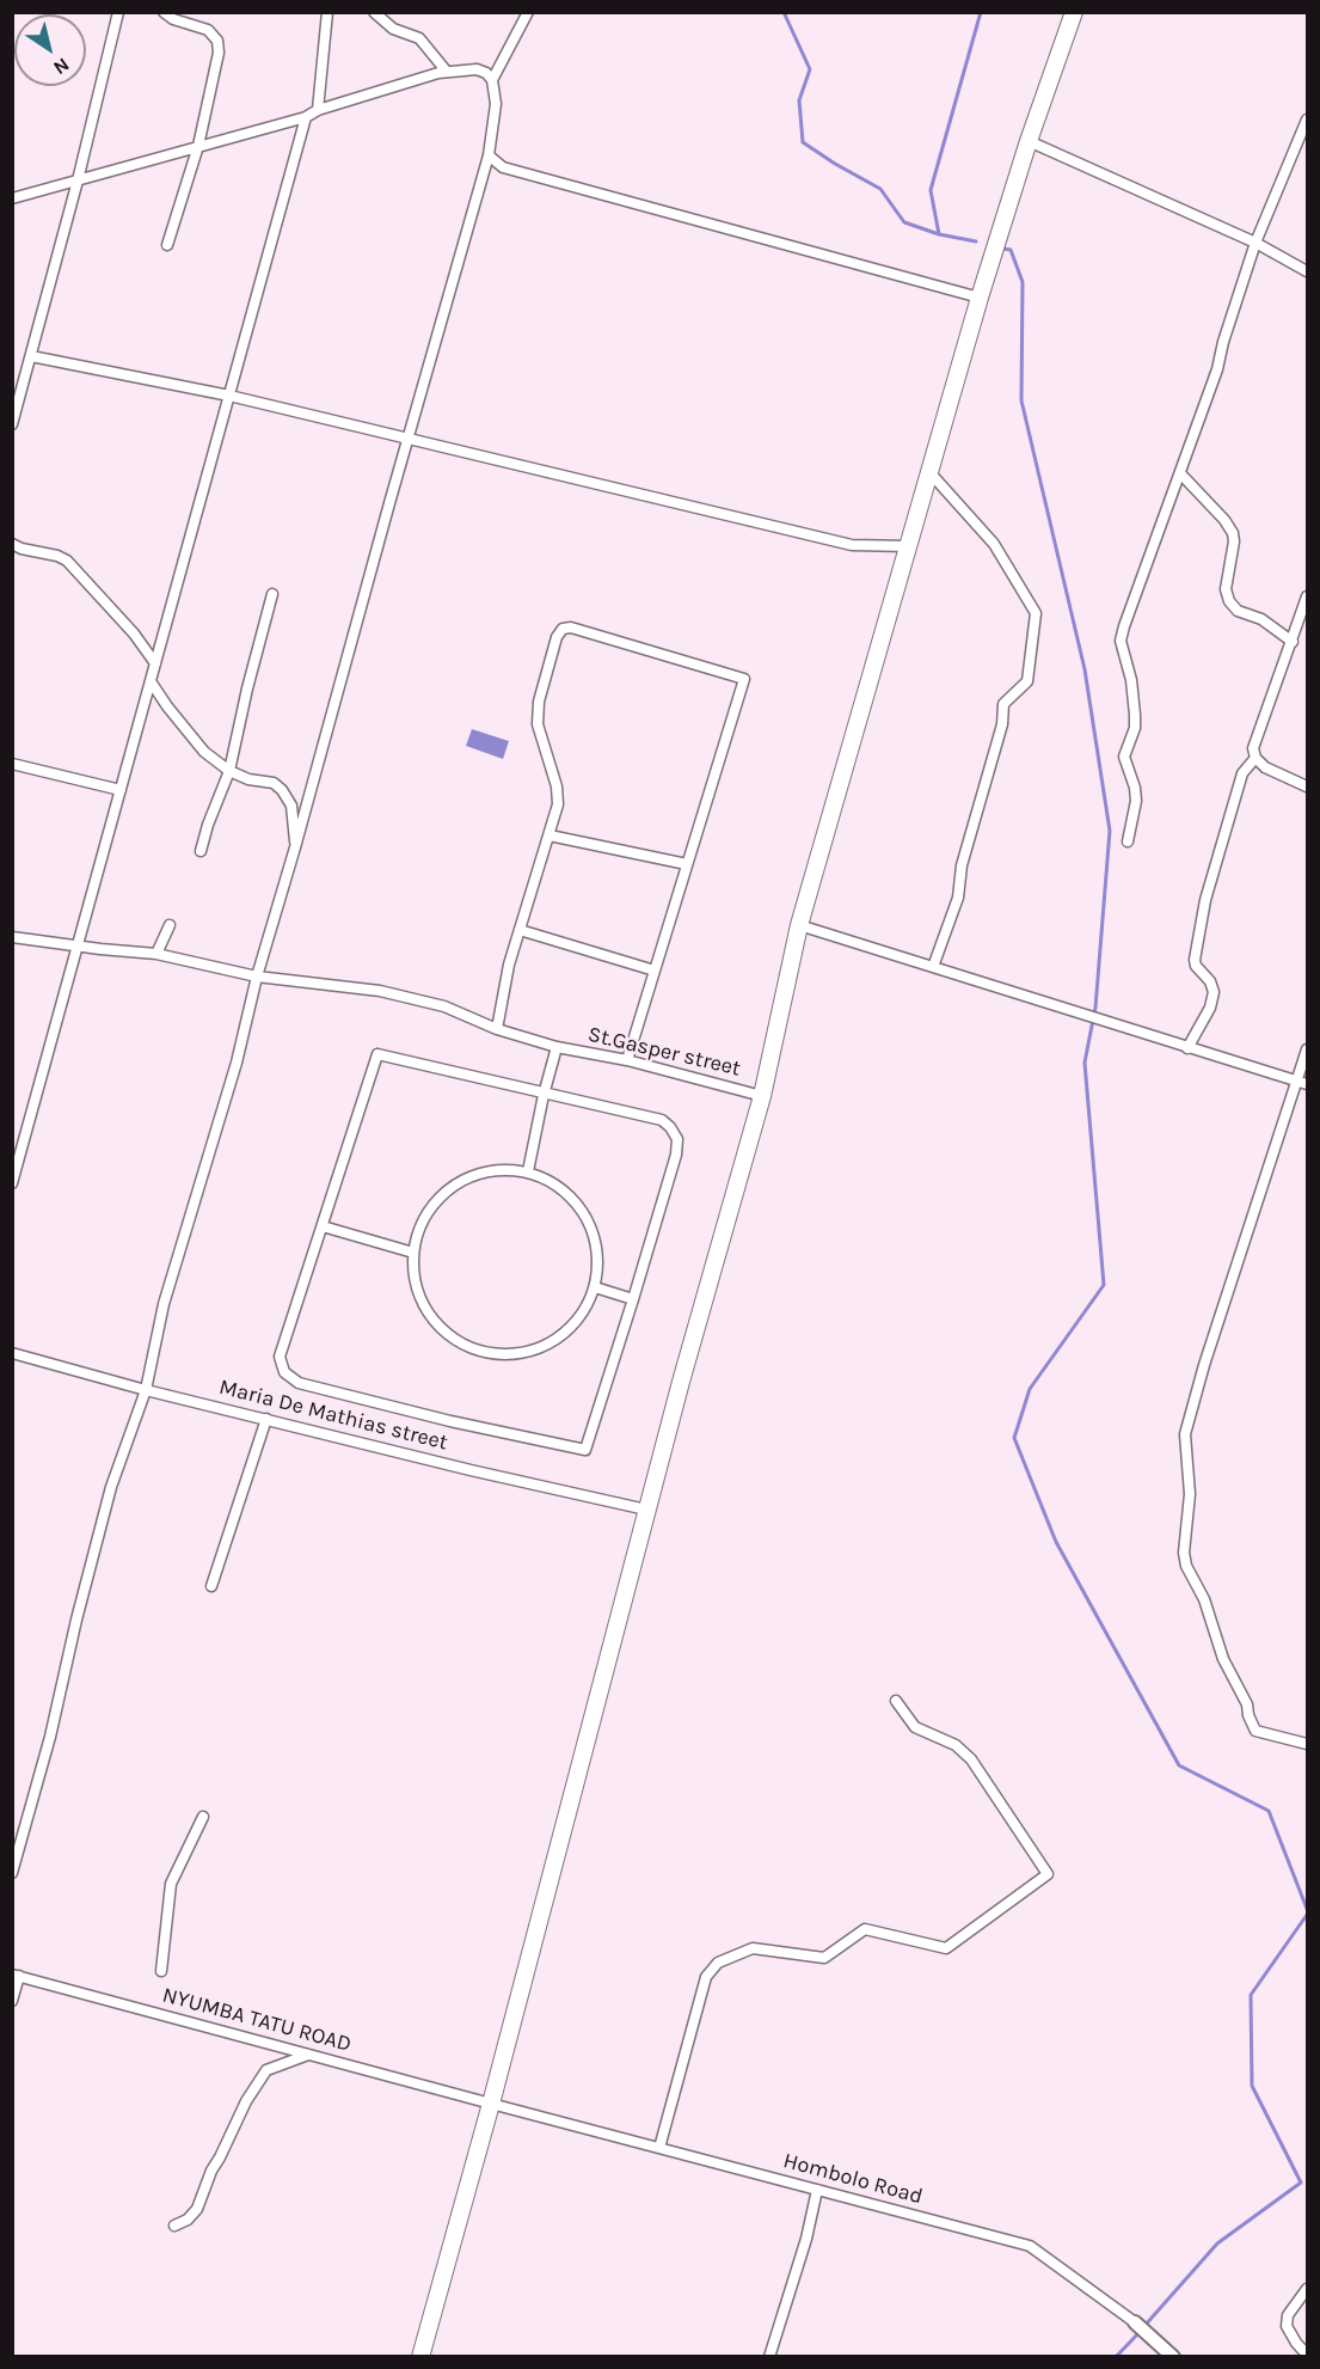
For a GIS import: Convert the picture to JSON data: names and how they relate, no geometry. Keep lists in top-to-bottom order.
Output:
{
  "streets": {
    "street": [
      "St.Gasper street",
      "Maria De Mathias street",
      "NYUMBA TATU ROAD",
      "Hombolo Road"
    ]
  },
  "crossings": [
    ["NYUMBA TATU ROAD", "Hombolo Road"]
  ],
  "north": "bottom right"
}
